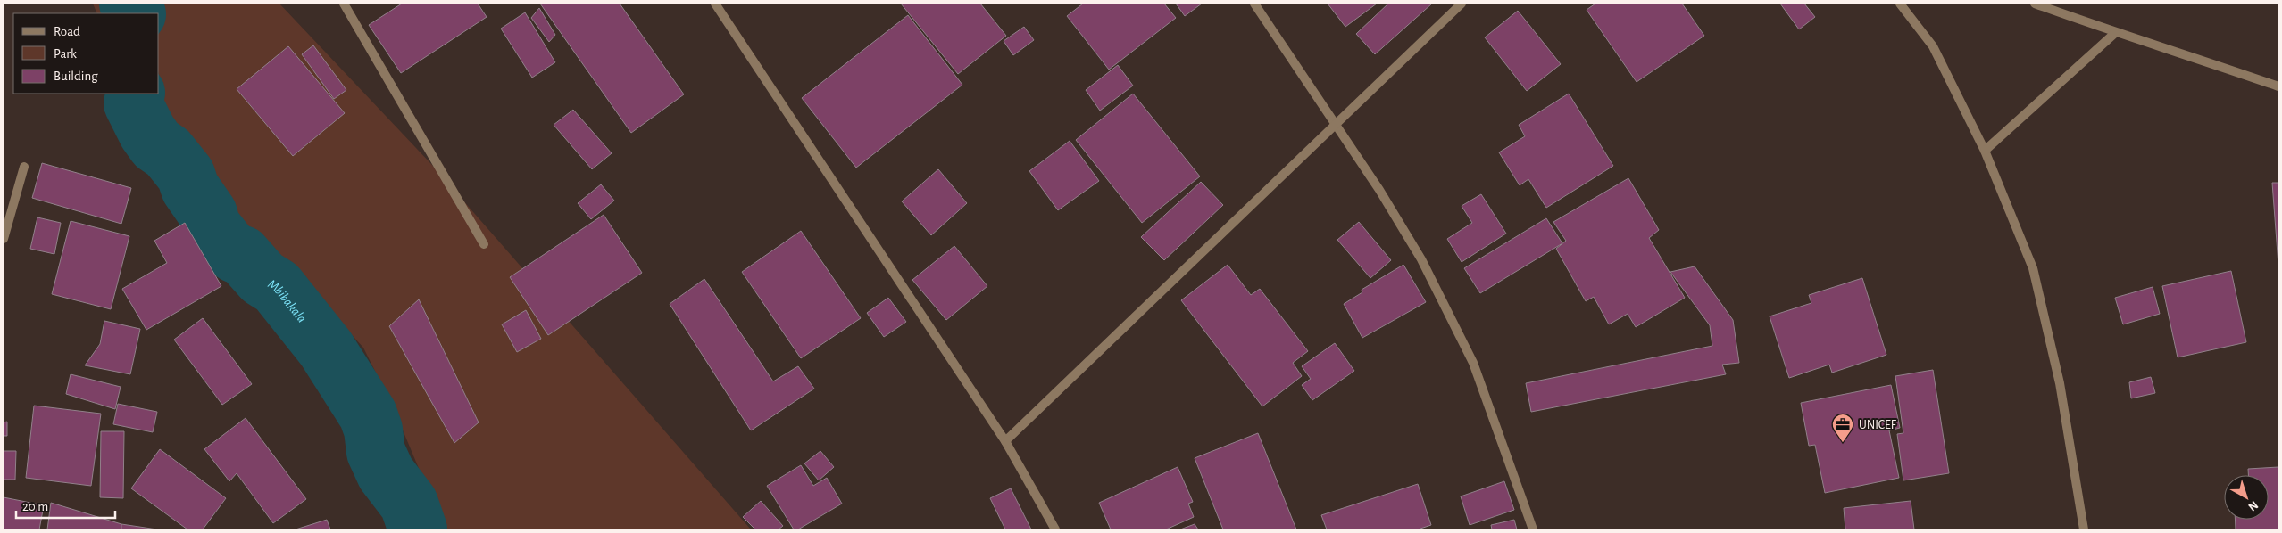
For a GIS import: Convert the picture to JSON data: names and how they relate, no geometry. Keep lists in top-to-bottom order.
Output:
{
  "water": ["Mbibakala"],
  "places": {
    "office": ["UNICEF"]
  },
  "legend": ["Road", "Park", "Building"],
  "scale_bar": "20 m",
  "north": "bottom right"
}
